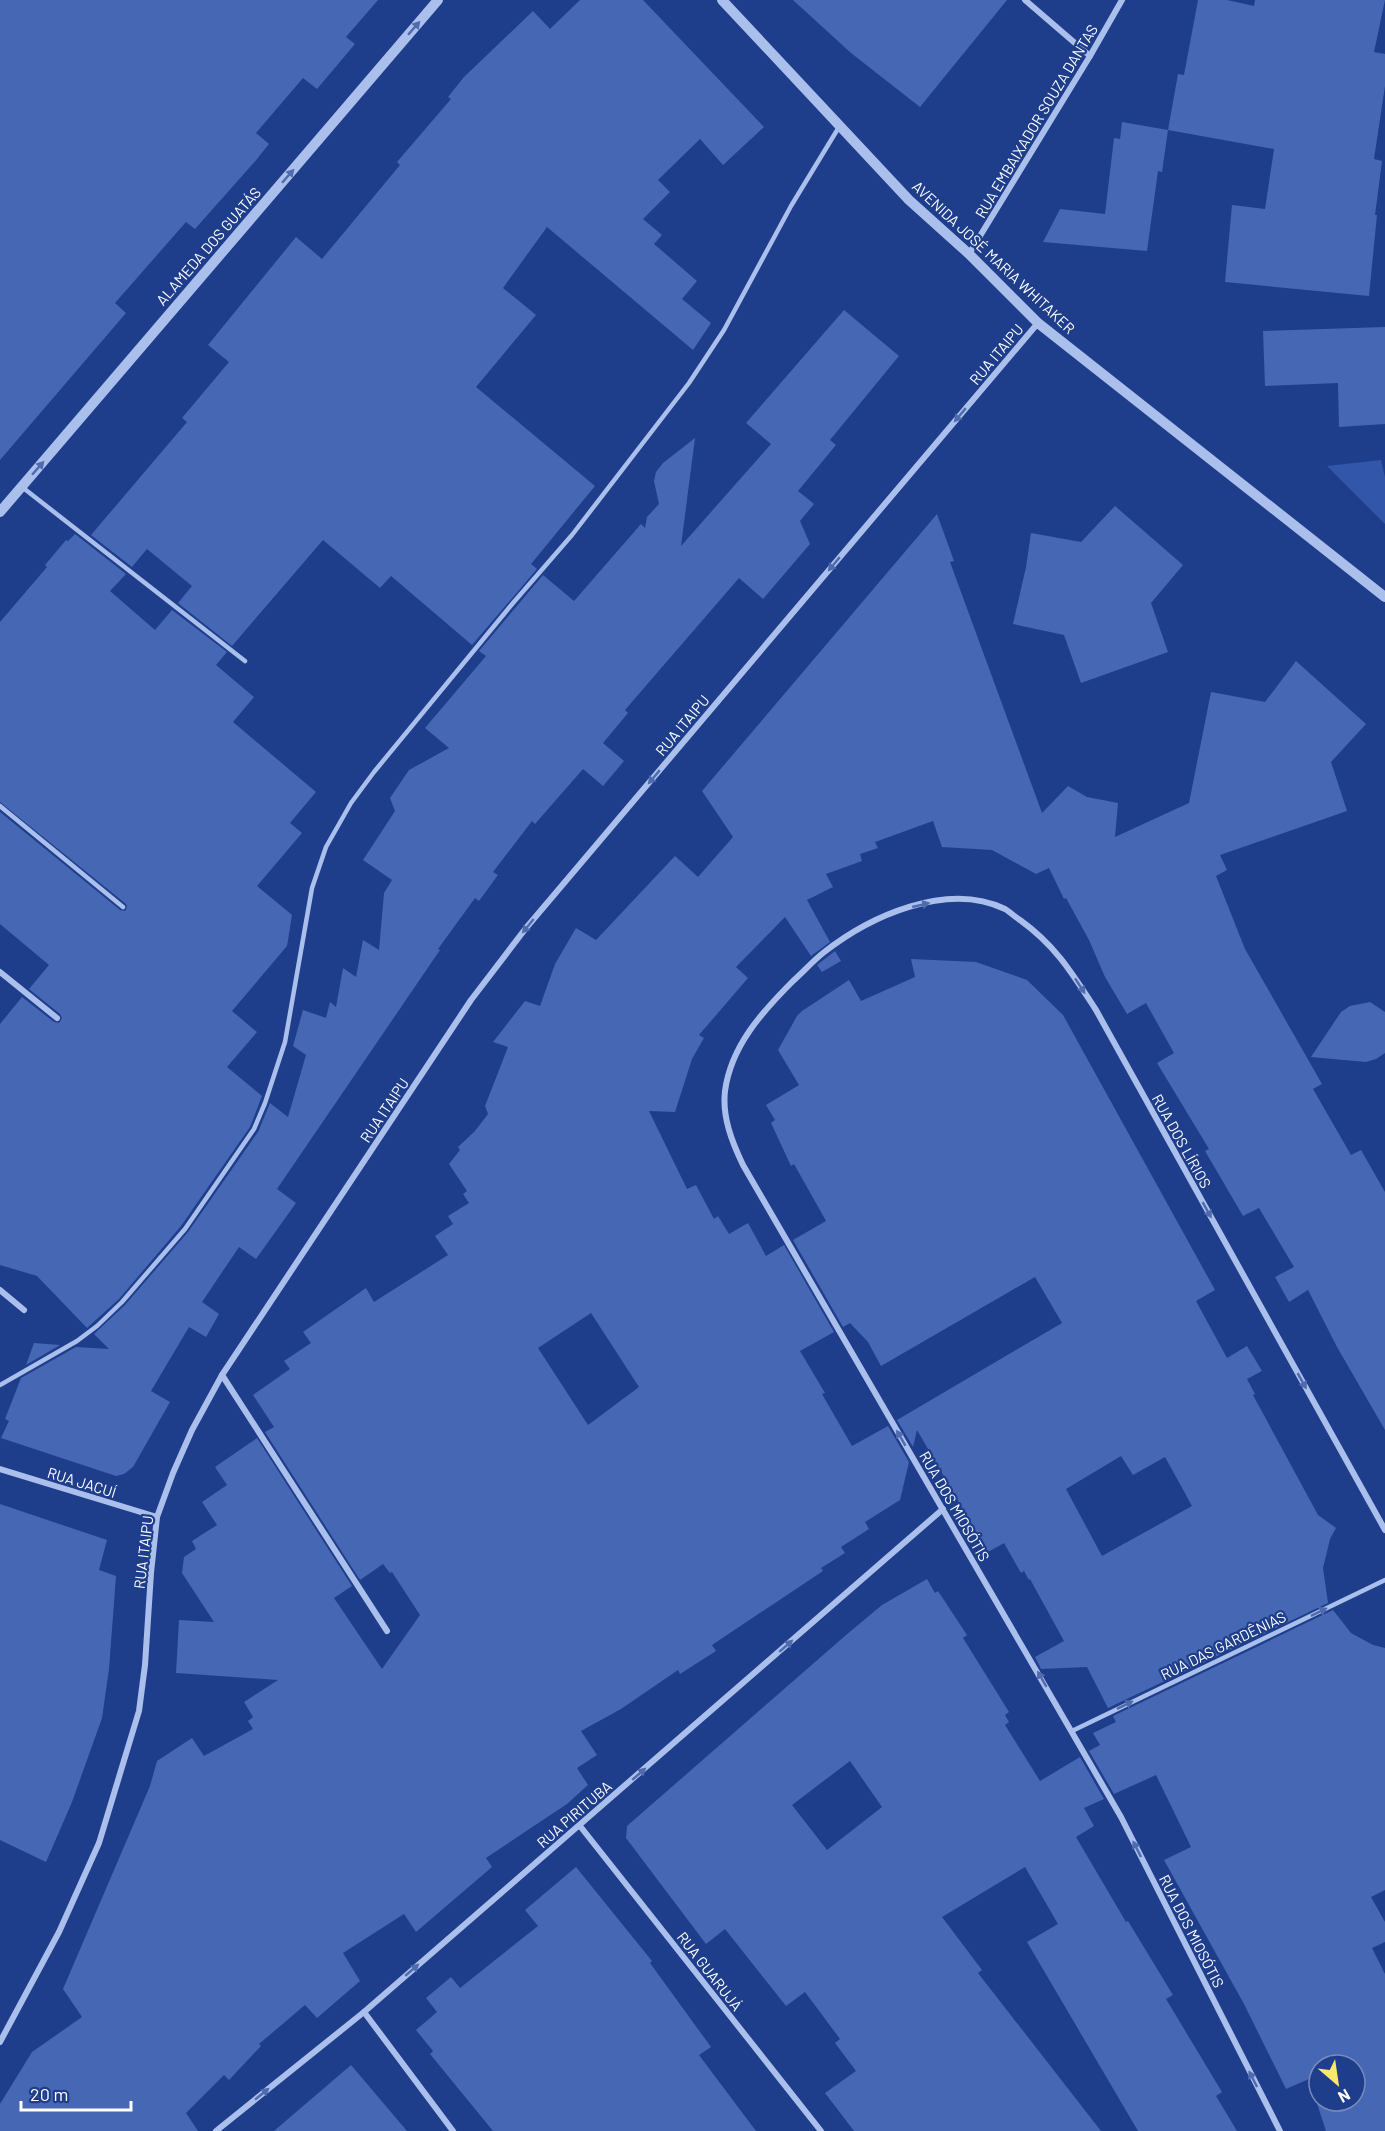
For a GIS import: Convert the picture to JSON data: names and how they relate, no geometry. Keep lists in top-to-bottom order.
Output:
{
  "streets": {
    "street": [
      "RUA EMBAIXADOR SOUZA DANTAS",
      "ALAMEDA DOS GUATÁS",
      "AVENIDA JOSÉ MARIA WHITAKER",
      "RUA ITAIPU",
      "RUA DOS LÍRIOS",
      "RUA JACUÍ",
      "RUA DOS MIOSÓTIS",
      "RUA PIRITUBA",
      "RUA GUARUJÁ"
    ],
    "lane": ["RUA DAS GARDÊNIAS"]
  },
  "crossings": [
    ["RUA EMBAIXADOR SOUZA DANTAS", "AVENIDA JOSÉ MARIA WHITAKER"],
    ["AVENIDA JOSÉ MARIA WHITAKER", "RUA ITAIPU"],
    ["RUA ITAIPU", "RUA JACUÍ"],
    ["RUA DOS LÍRIOS", "RUA DOS MIOSÓTIS"],
    ["RUA DOS MIOSÓTIS", "RUA DAS GARDÊNIAS"],
    ["RUA DOS MIOSÓTIS", "RUA PIRITUBA"],
    ["RUA PIRITUBA", "RUA GUARUJÁ"]
  ],
  "one_way": [
    "ALAMEDA DOS GUATÁS",
    "RUA ITAIPU",
    "RUA DOS LÍRIOS",
    "RUA DOS MIOSÓTIS",
    "RUA DAS GARDÊNIAS",
    "RUA PIRITUBA"
  ],
  "scale_bar": "20 m",
  "north": "bottom right"
}
